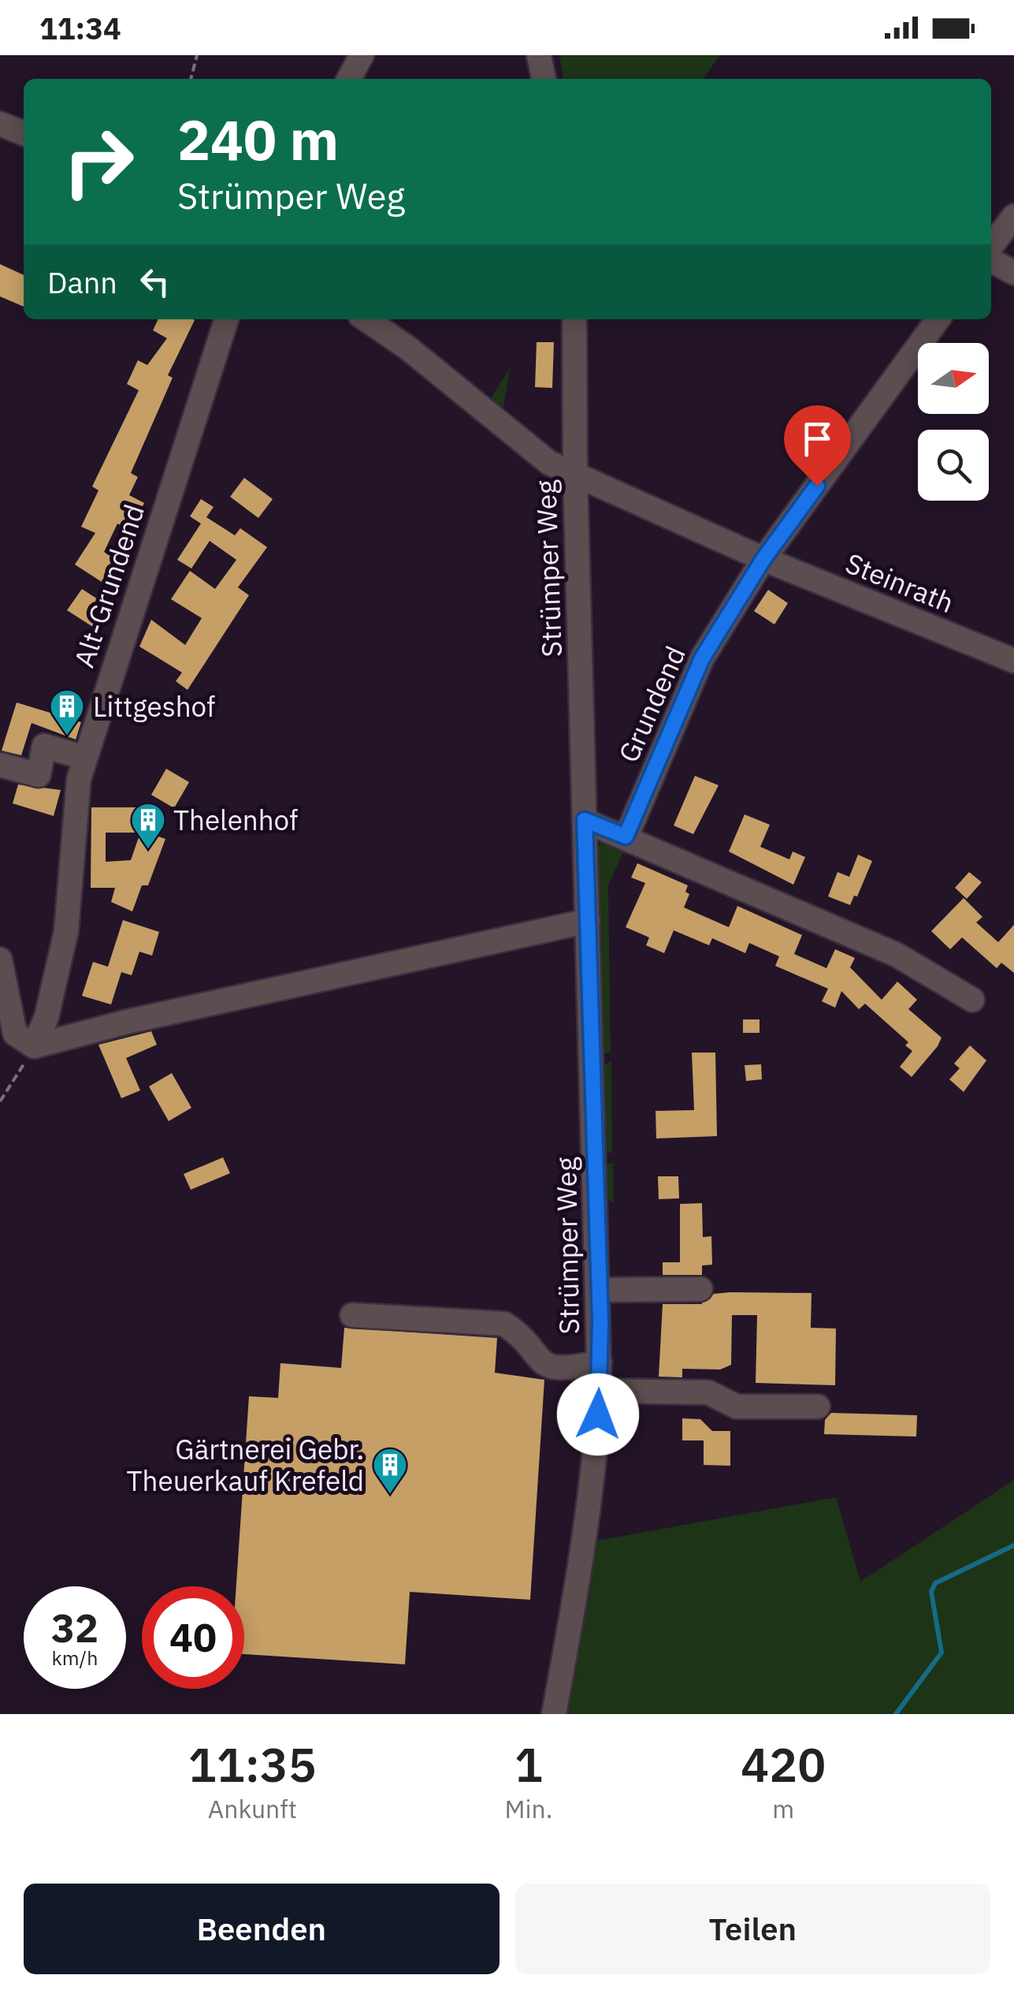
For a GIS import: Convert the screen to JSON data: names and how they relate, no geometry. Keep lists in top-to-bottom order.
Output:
{
  "streets": {
    "street": [
      "Strümper Weg",
      "Steinrath",
      "Alt-Grundend",
      "Grundend"
    ]
  },
  "crossings": [
    ["Steinrath", "Grundend"]
  ],
  "places": {
    "building": ["Littgeshof", "Thelenhof", "Gärtnerei Gebr. Theuerkauf Krefeld"]
  },
  "north": "right",
  "page": {
    "status": "11:34",
    "turn": ["240 m", "Strümper Weg"],
    "then": "Dann",
    "speed": "32 km/h",
    "limit": "40",
    "eta": [
      "11:35",
      "Ankunft",
      "1",
      "Min.",
      "420",
      "m"
    ],
    "buttons": ["Beenden", "Teilen"]
  }
}
